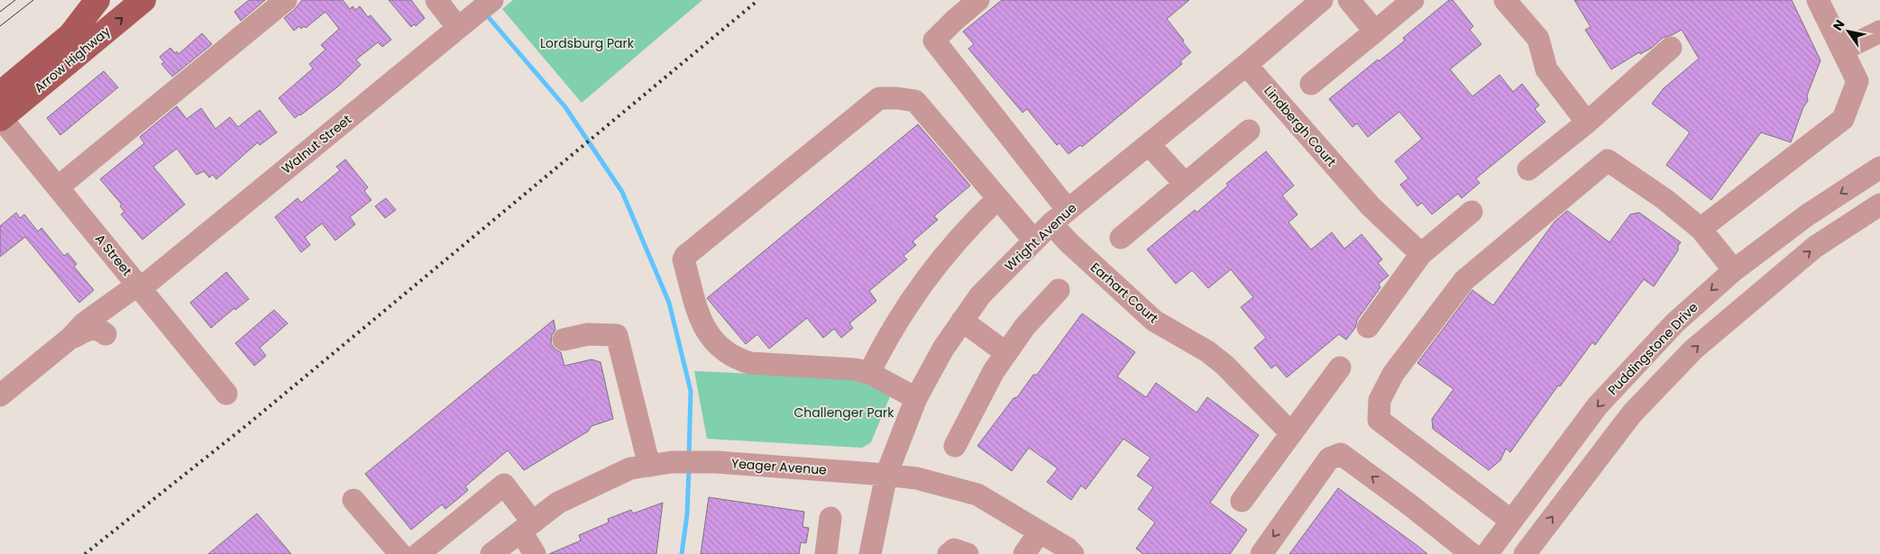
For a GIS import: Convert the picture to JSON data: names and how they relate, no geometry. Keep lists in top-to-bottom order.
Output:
{
  "streets": {
    "main road": ["Arrow Highway"],
    "street": [
      "Lindbergh Court",
      "Walnut Street",
      "Wright Avenue",
      "A Street",
      "Earhart Court",
      "Puddingstone Drive",
      "Yeager Avenue"
    ]
  },
  "crossings": [
    ["Arrow Highway", "A Street"],
    ["Lindbergh Court", "Wright Avenue"],
    ["Walnut Street", "A Street"],
    ["Wright Avenue", "Earhart Court"],
    ["Wright Avenue", "Yeager Avenue"]
  ],
  "parks": ["Lordsburg Park", "Challenger Park"],
  "north": "top left"
}
